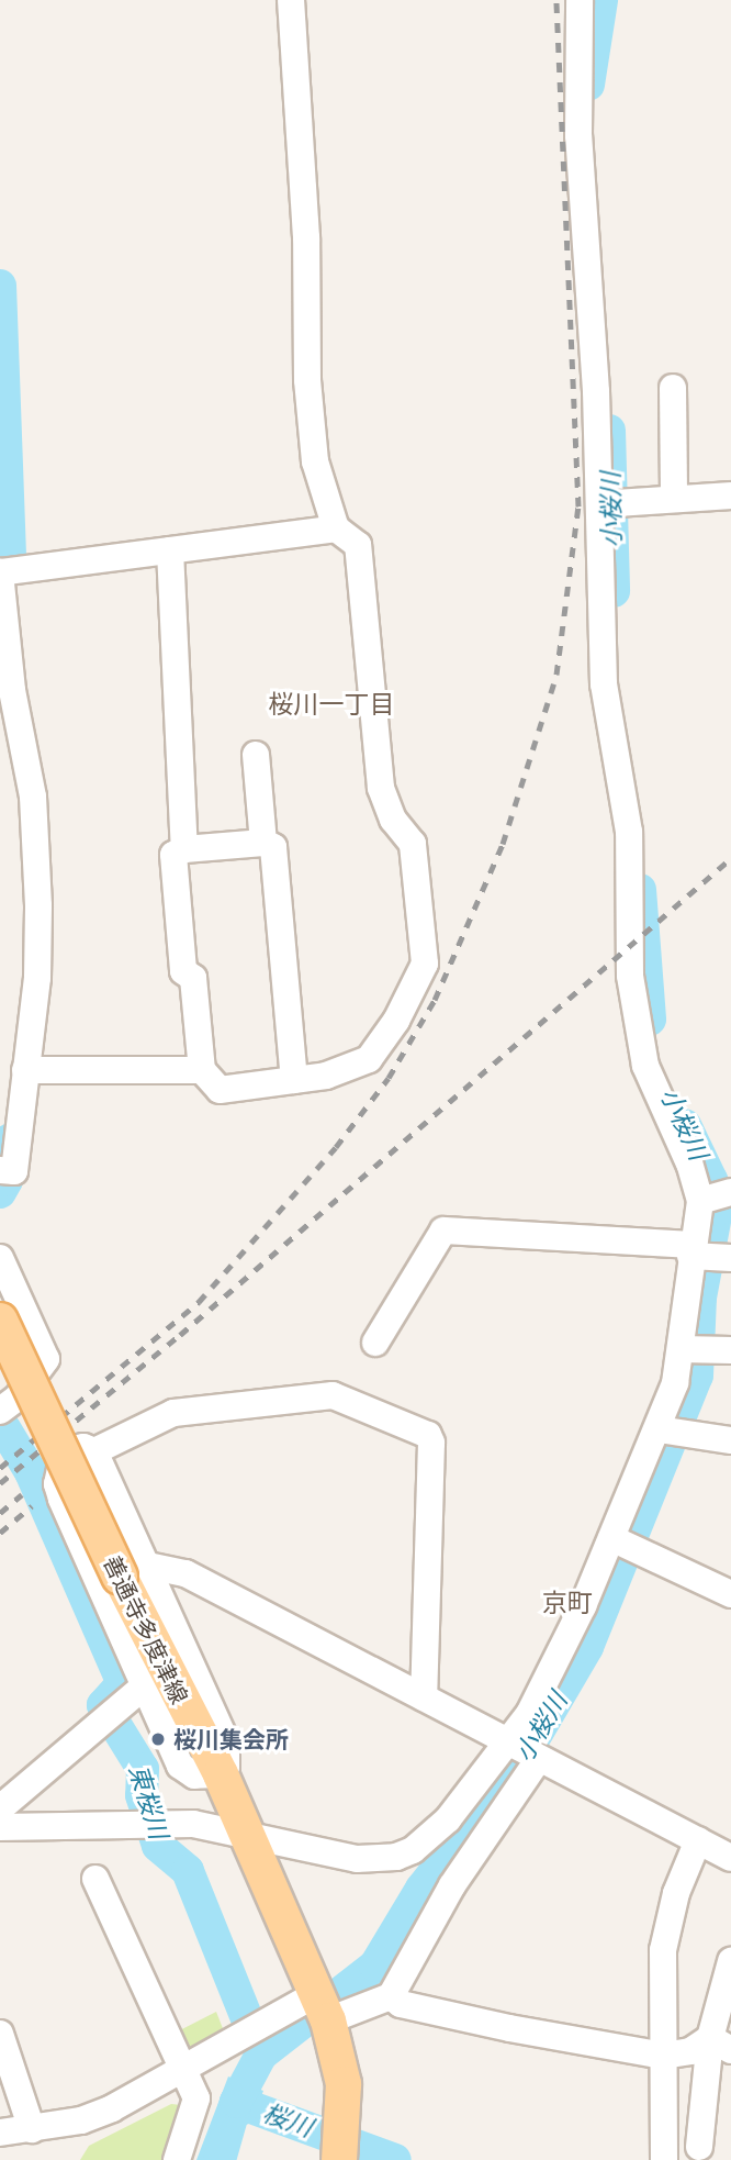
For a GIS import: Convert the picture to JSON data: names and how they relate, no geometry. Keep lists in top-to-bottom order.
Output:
{
  "streets": {
    "main road": ["善通寺多度津線"]
  },
  "districts": ["桜川一丁目", "京町"],
  "water": ["小桜川", "東桜川", "桜川"],
  "places": ["桜川集会所"]
}
